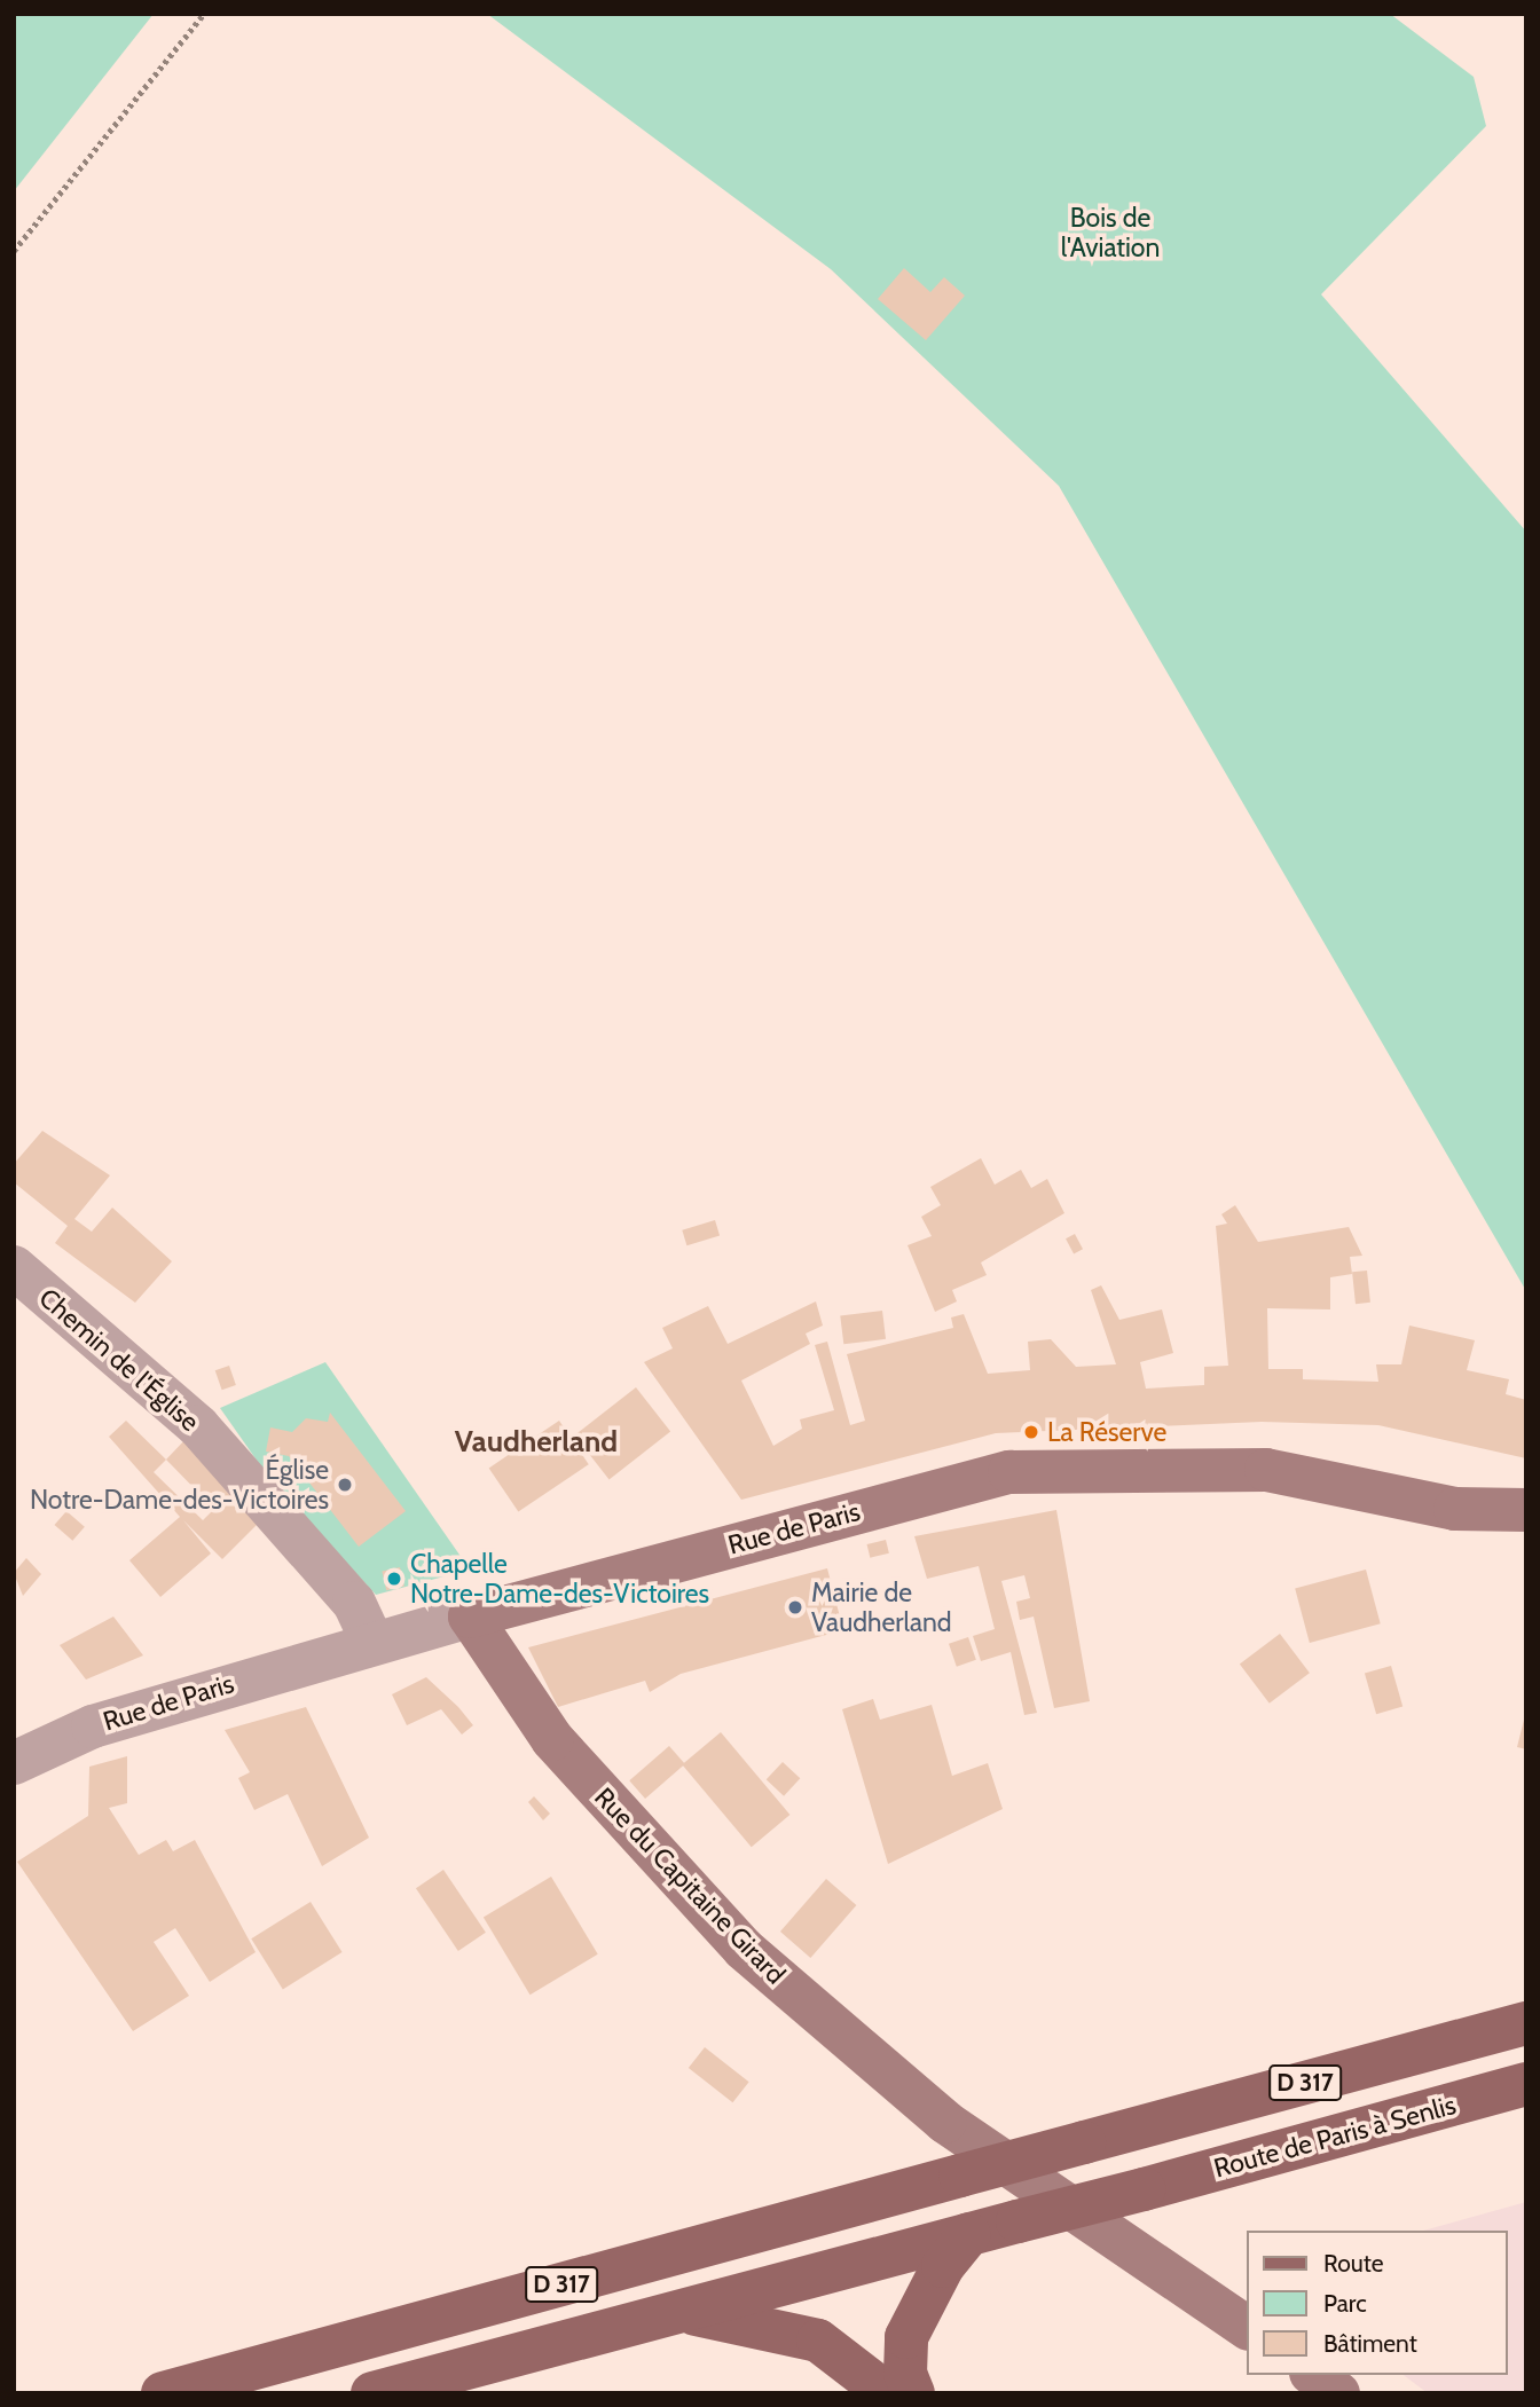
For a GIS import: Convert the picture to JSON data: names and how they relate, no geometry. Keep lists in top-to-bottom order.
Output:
{
  "streets": {
    "main road": ["D 317", "Route de Paris à Senlis"],
    "street": ["Chemin de l'Église", "Rue de Paris", "Rue du Capitaine Girard"]
  },
  "crossings": [
    ["Chemin de l'Église", "Rue de Paris"],
    ["Rue de Paris", "Rue du Capitaine Girard"],
    ["D 317", "Route de Paris à Senlis"]
  ],
  "districts": ["Vaudherland"],
  "parks": ["Bois de l'Aviation"],
  "places": [
    "La Réserve",
    "Église Notre-Dame-des-Victoires",
    "Chapelle Notre-Dame-des-Victoires",
    "Mairie de Vaudherland"
  ],
  "legend": ["Route", "Parc", "Bâtiment"]
}
